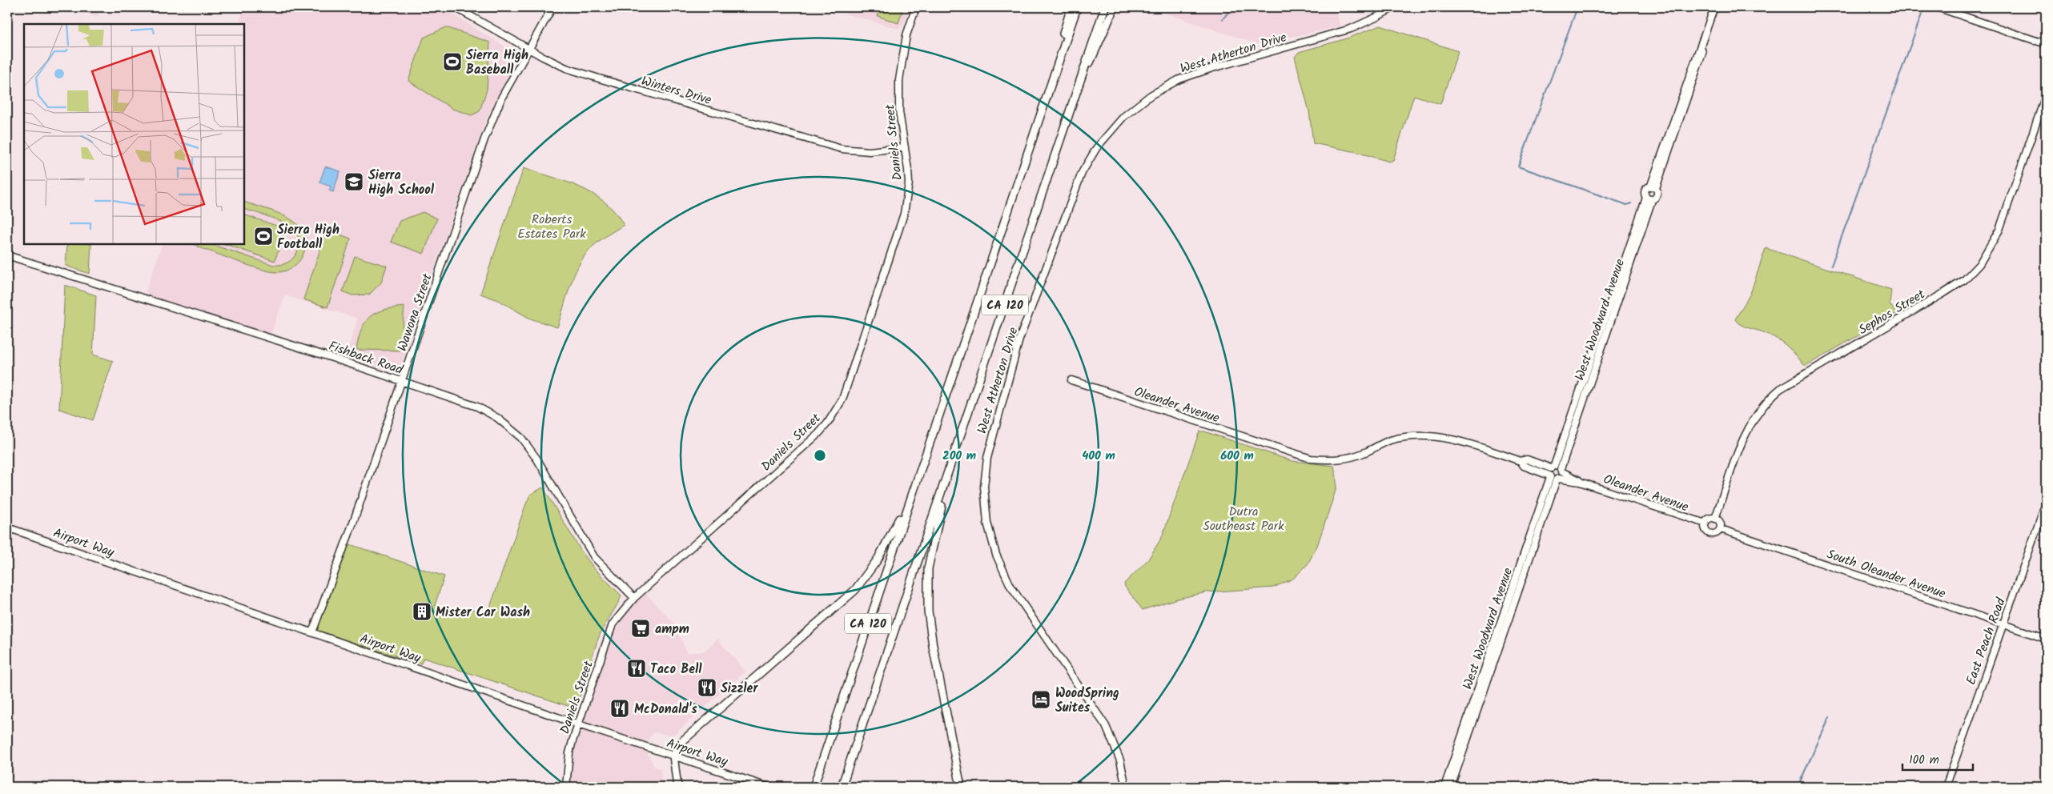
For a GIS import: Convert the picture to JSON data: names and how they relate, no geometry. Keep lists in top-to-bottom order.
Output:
{
  "streets": {
    "highway": ["CA 120"],
    "street": [
      "West Atherton Drive",
      "Winters Drive",
      "Daniels Street",
      "Sephos Street",
      "Wawona Street",
      "West Woodward Avenue",
      "Fishback Road",
      "Oleander Avenue",
      "Airport Way",
      "South Oleander Avenue",
      "East Peach Road"
    ]
  },
  "crossings": [
    ["Winters Drive", "Daniels Street"],
    ["Winters Drive", "Wawona Street"],
    ["Daniels Street", "Fishback Road"],
    ["Daniels Street", "Airport Way"],
    ["Sephos Street", "Oleander Avenue"],
    ["Sephos Street", "South Oleander Avenue"],
    ["Wawona Street", "Fishback Road"],
    ["Wawona Street", "Airport Way"],
    ["West Woodward Avenue", "Oleander Avenue"],
    ["Oleander Avenue", "South Oleander Avenue"],
    ["South Oleander Avenue", "East Peach Road"]
  ],
  "parks": ["Roberts Estates Park", "Dutra Southeast Park"],
  "places": {
    "sports": ["Sierra High Baseball", "Sierra High Football"],
    "school or university": ["Sierra High School"],
    "building": ["Mister Car Wash"],
    "supermarket": ["ampm"],
    "restaurant": ["Taco Bell", "Sizzler", "McDonald's"],
    "hotel": ["WoodSpring Suites"]
  },
  "scale_bar": "100 m",
  "rings": ["200 m", "400 m", "600 m"]
}
